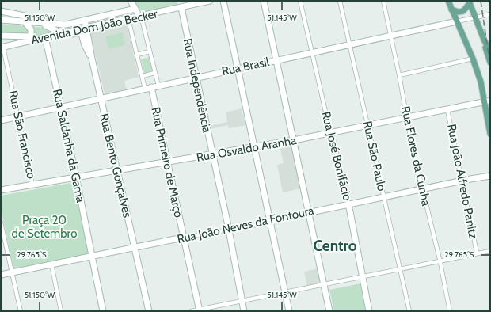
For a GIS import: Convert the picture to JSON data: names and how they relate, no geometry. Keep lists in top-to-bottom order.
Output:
{
  "streets": {
    "street": [
      "Avenida Dom João Becker",
      "Rua Brasil",
      "Rua Independência",
      "Rua São Francisco",
      "Rua Saldanha da Gama",
      "Rua Osvaldo Aranha",
      "Rua José Bonifácio",
      "Rua São Paulo",
      "Rua Flores da Cunha",
      "Rua Primeiro de Março",
      "Rua Bento Gonçalves",
      "Rua João Alfredo Panitz",
      "Rua João Neves da Fontoura"
    ]
  },
  "crossings": [
    ["Avenida Dom João Becker", "Rua Independência"],
    ["Avenida Dom João Becker", "Rua São Francisco"],
    ["Avenida Dom João Becker", "Rua Saldanha da Gama"],
    ["Avenida Dom João Becker", "Rua Bento Gonçalves"],
    ["Rua Brasil", "Rua Independência"],
    ["Rua Brasil", "Rua São Francisco"],
    ["Rua Brasil", "Rua Saldanha da Gama"],
    ["Rua Brasil", "Rua José Bonifácio"],
    ["Rua Brasil", "Rua São Paulo"],
    ["Rua Brasil", "Rua Flores da Cunha"],
    ["Rua Brasil", "Rua Primeiro de Março"],
    ["Rua Brasil", "Rua Bento Gonçalves"],
    ["Rua Independência", "Rua Osvaldo Aranha"],
    ["Rua Independência", "Rua João Neves da Fontoura"],
    ["Rua São Francisco", "Rua Osvaldo Aranha"],
    ["Rua Saldanha da Gama", "Rua Osvaldo Aranha"],
    ["Rua Saldanha da Gama", "Rua João Neves da Fontoura"],
    ["Rua Osvaldo Aranha", "Rua José Bonifácio"],
    ["Rua Osvaldo Aranha", "Rua São Paulo"],
    ["Rua Osvaldo Aranha", "Rua Flores da Cunha"],
    ["Rua Osvaldo Aranha", "Rua Primeiro de Março"],
    ["Rua Osvaldo Aranha", "Rua Bento Gonçalves"],
    ["Rua Osvaldo Aranha", "Rua João Alfredo Panitz"],
    ["Rua José Bonifácio", "Rua João Neves da Fontoura"],
    ["Rua São Paulo", "Rua João Neves da Fontoura"],
    ["Rua Flores da Cunha", "Rua João Neves da Fontoura"],
    ["Rua Primeiro de Março", "Rua João Neves da Fontoura"],
    ["Rua Bento Gonçalves", "Rua João Neves da Fontoura"],
    ["Rua João Alfredo Panitz", "Rua João Neves da Fontoura"]
  ],
  "districts": ["Centro"],
  "parks": ["Praça 20 de Setembro"],
  "coordinates": ["51.150°W", "51.145°W", "29.765°S"]
}
